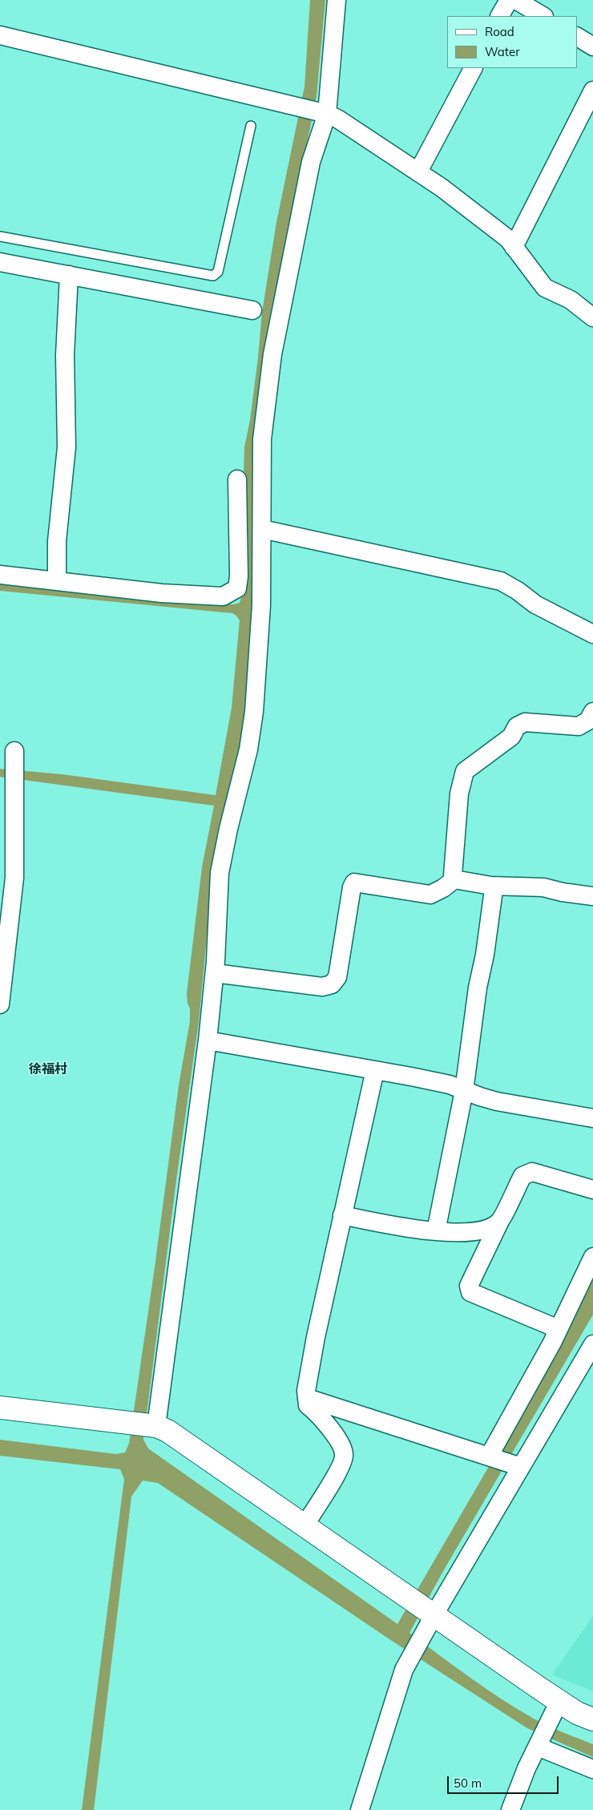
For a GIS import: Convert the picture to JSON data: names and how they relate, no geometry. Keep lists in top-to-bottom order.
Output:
{
  "districts": ["徐福村"],
  "legend": ["Road", "Water"],
  "scale_bar": "50 m"
}
